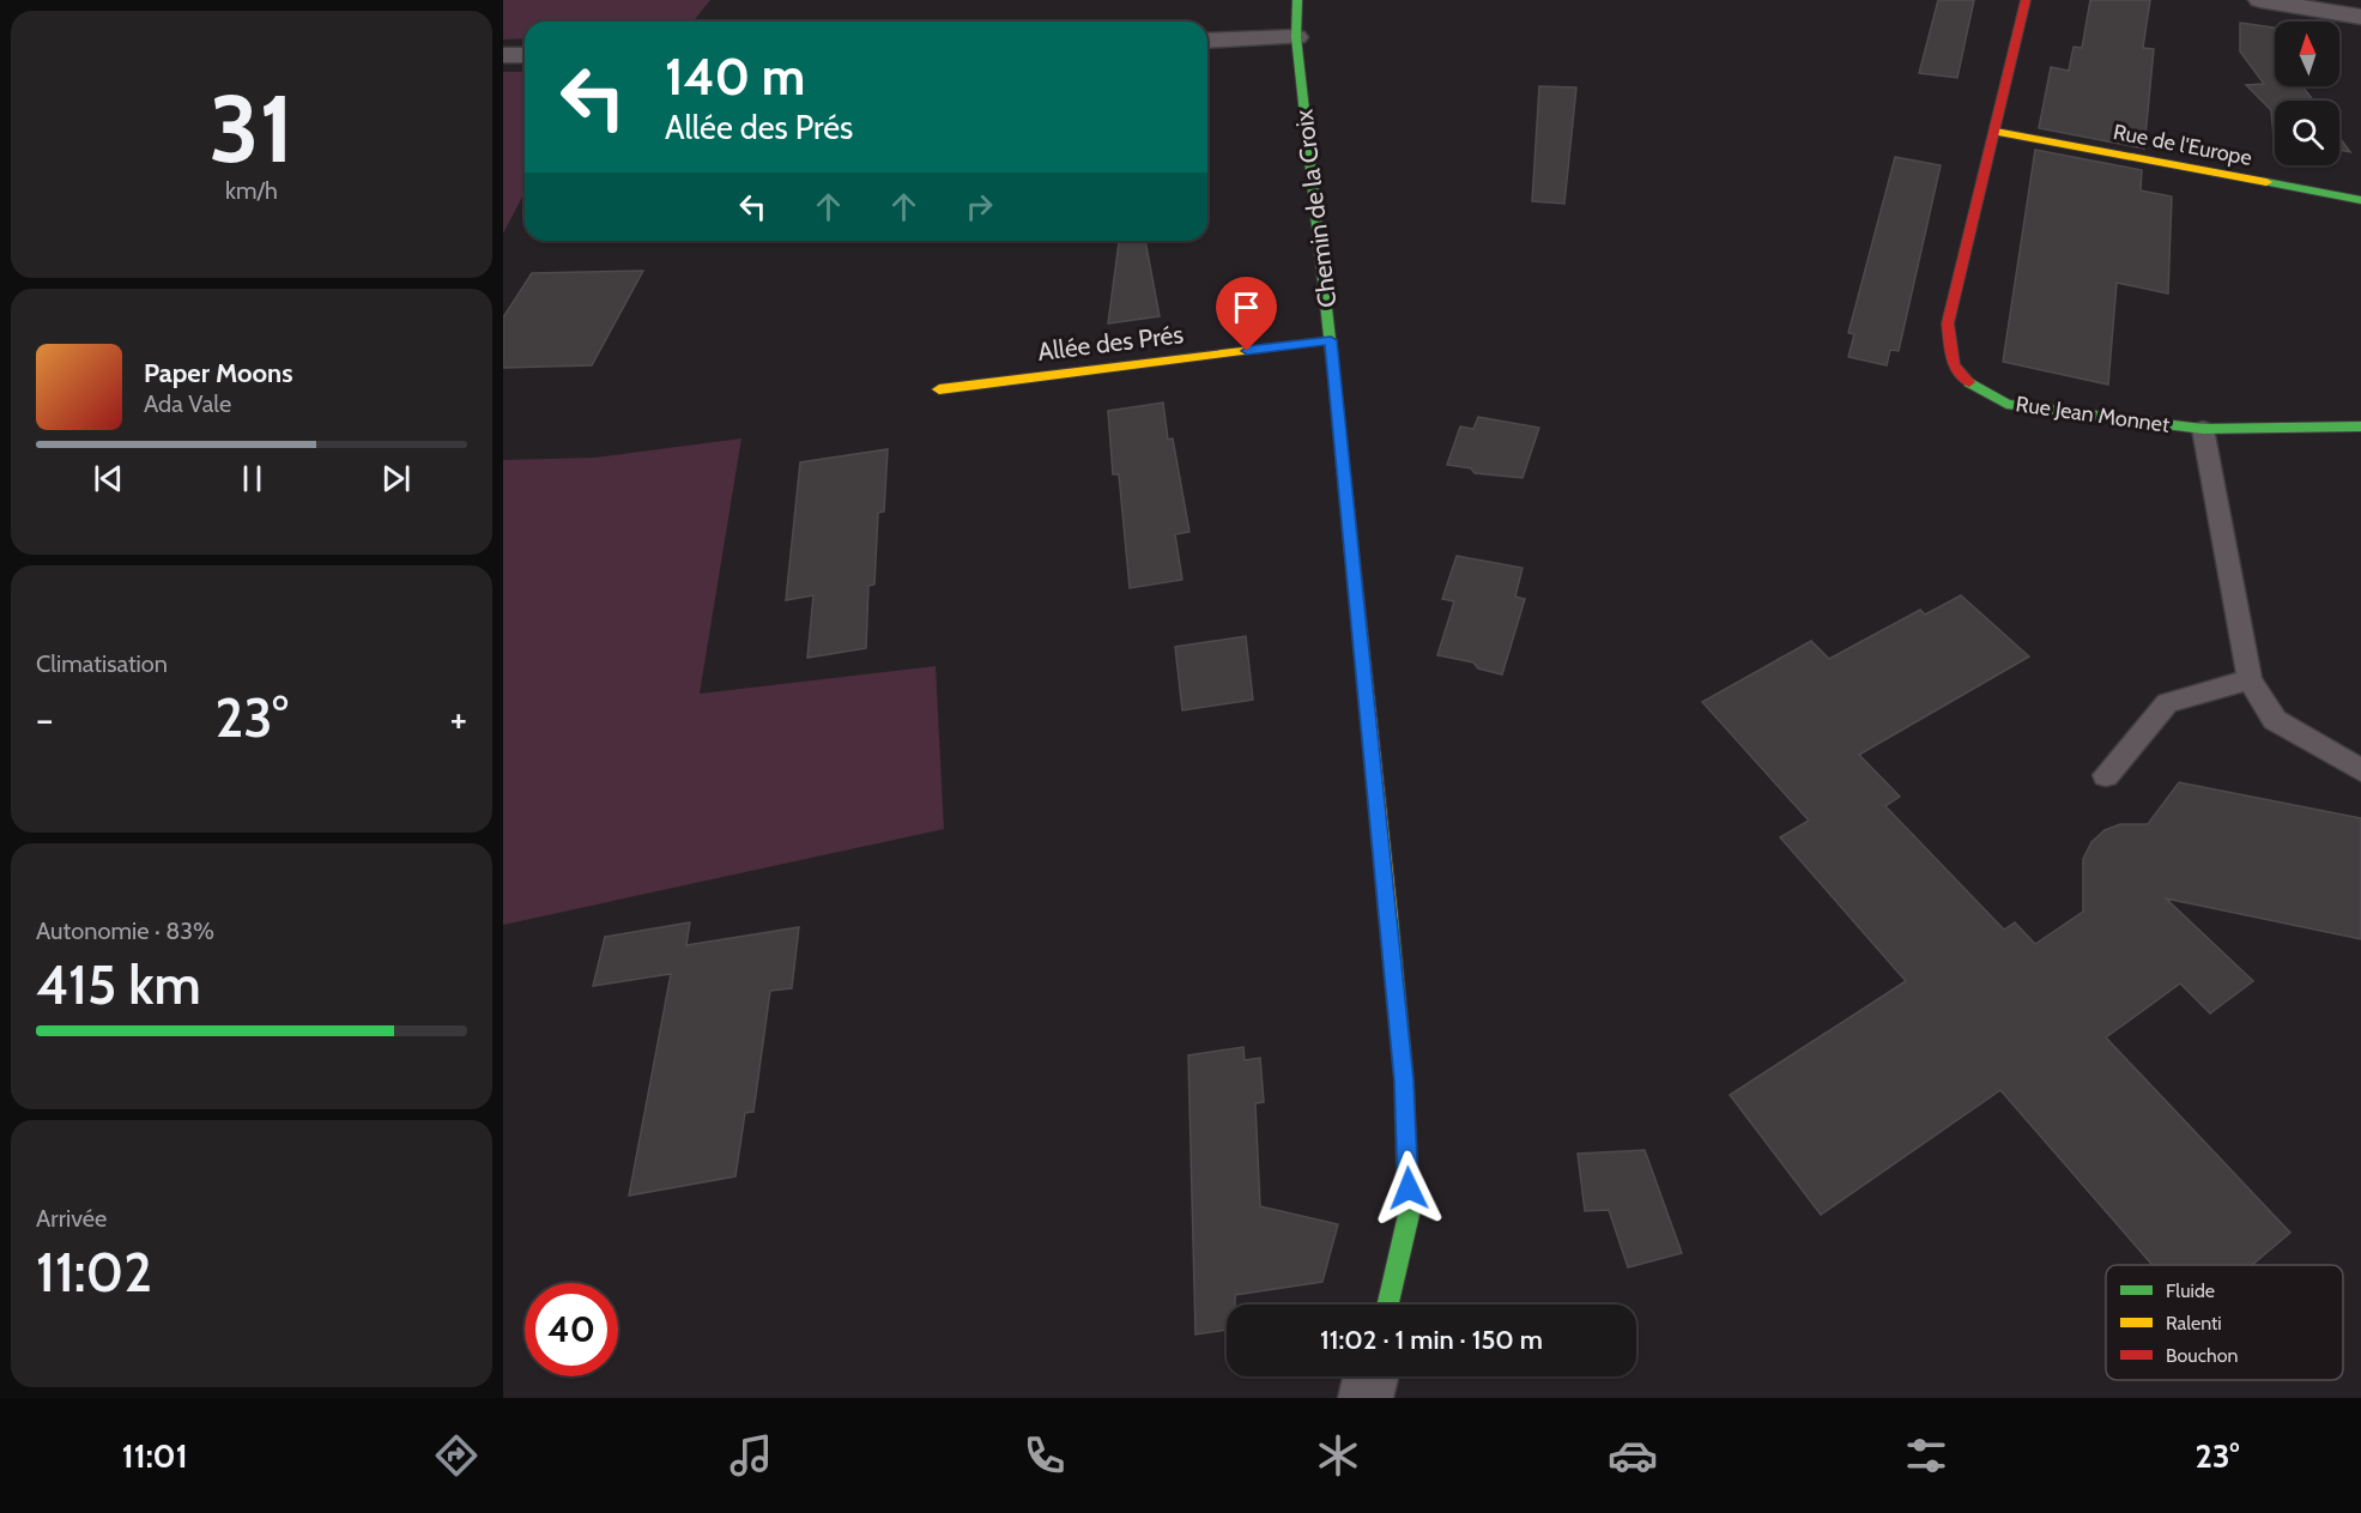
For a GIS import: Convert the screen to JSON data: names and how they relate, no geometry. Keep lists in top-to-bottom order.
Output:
{
  "streets": {
    "street": [
      "Rue de l'Europe",
      "Chemin de la Croix",
      "Allée des Prés",
      "Rue Jean Monnet"
    ]
  },
  "crossings": [
    ["Rue de l'Europe", "Rue Jean Monnet"],
    ["Chemin de la Croix", "Allée des Prés"]
  ],
  "legend": ["Fluide", "Ralenti", "Bouchon"],
  "north": "top",
  "page": {
    "tile": [
      ["31", "km/h"],
      "Climatisation",
      ["Autonomie · 83%", "415 km"],
      ["Arrivée", "11:02"]
    ],
    "turn": ["140 m", "Allée des Prés"],
    "song": ["Paper Moons", "Ada Vale"],
    "heat": ["−", "23°", "+"],
    "limit": "40",
    "trip": "11:02 · 1 min · 150 m",
    "tabs": ["11:01", "23°"]
  }
}
